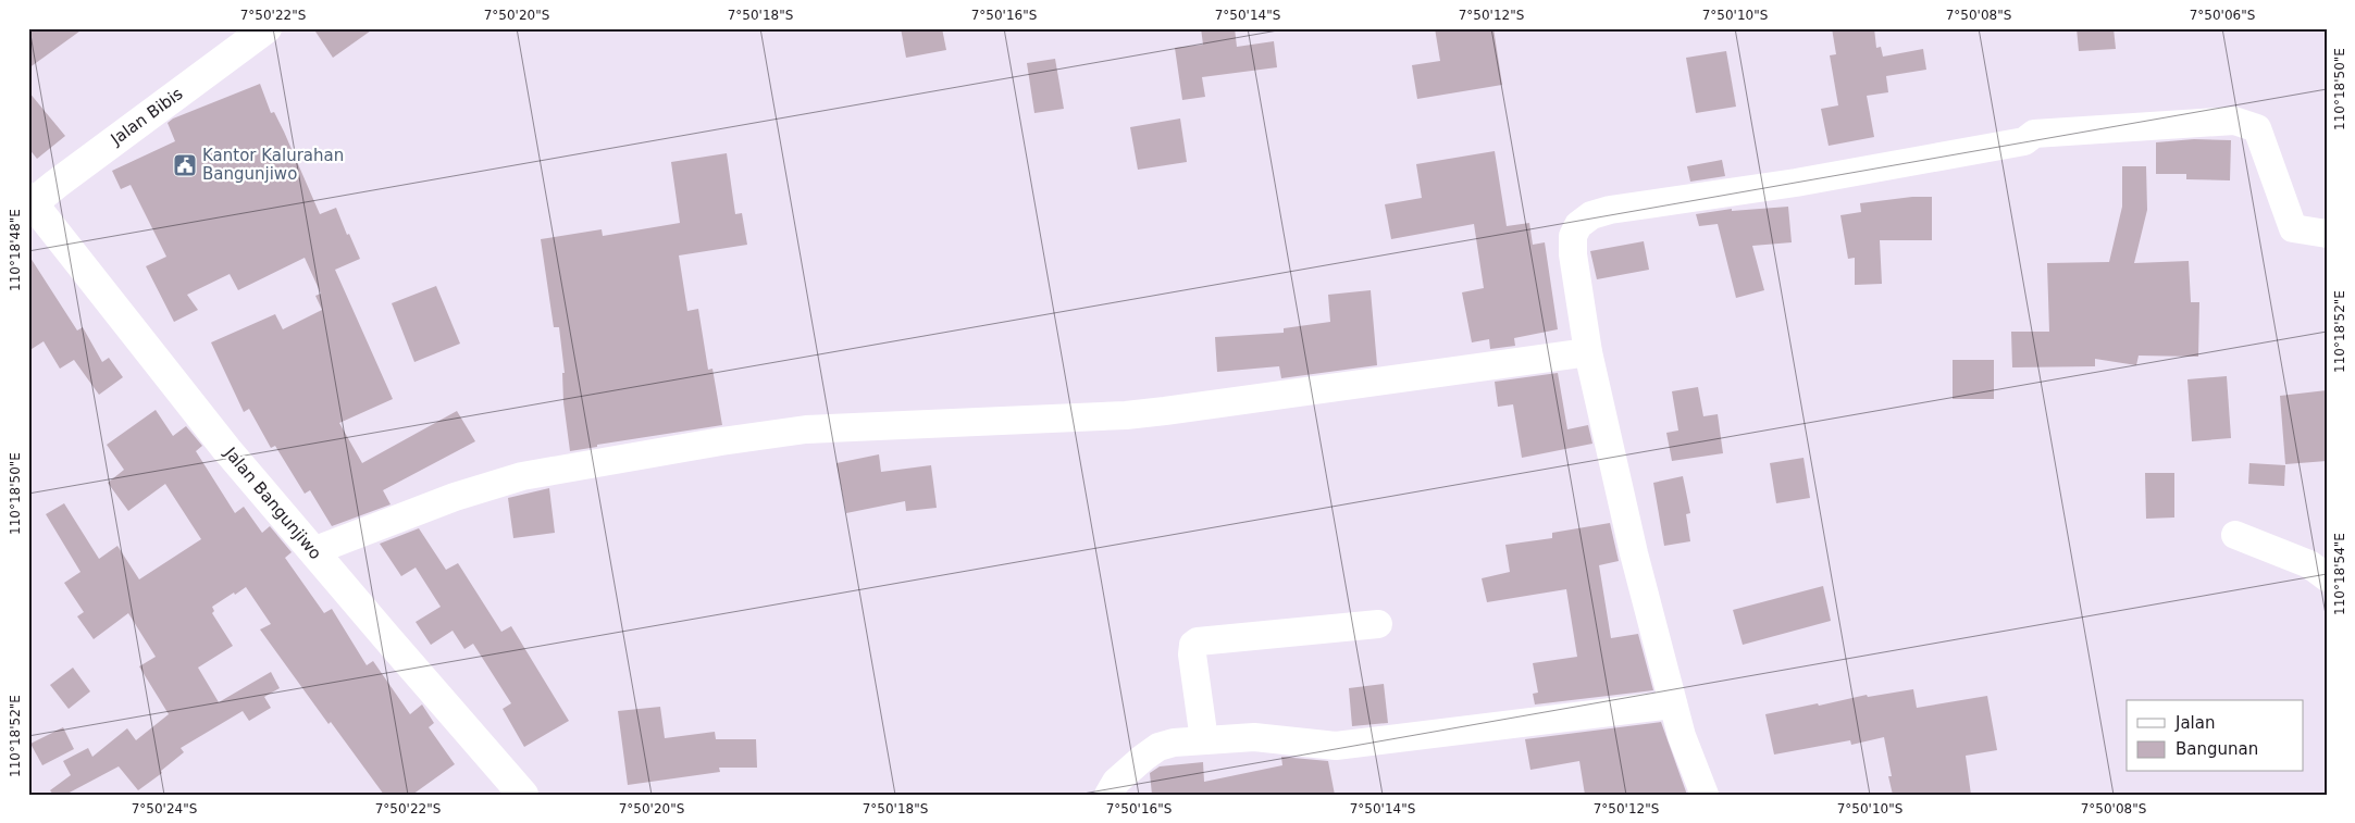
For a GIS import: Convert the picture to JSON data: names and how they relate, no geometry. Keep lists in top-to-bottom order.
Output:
{
  "streets": {
    "main road": ["Jalan Bibis", "Jalan Bangunjiwo"]
  },
  "crossings": [
    ["Jalan Bibis", "Jalan Bangunjiwo"]
  ],
  "places": {
    "public building": ["Kantor Kalurahan Bangunjiwo"]
  },
  "legend": ["Jalan", "Bangunan"],
  "coordinates": [
    "7°50'22\"S",
    "7°50'20\"S",
    "7°50'18\"S",
    "7°50'16\"S",
    "7°50'14\"S",
    "7°50'12\"S",
    "7°50'10\"S",
    "7°50'08\"S",
    "7°50'06\"S",
    "110°18'50\"E",
    "110°18'48\"E",
    "110°18'52\"E",
    "110°18'54\"E",
    "7°50'24\"S"
  ]
}
